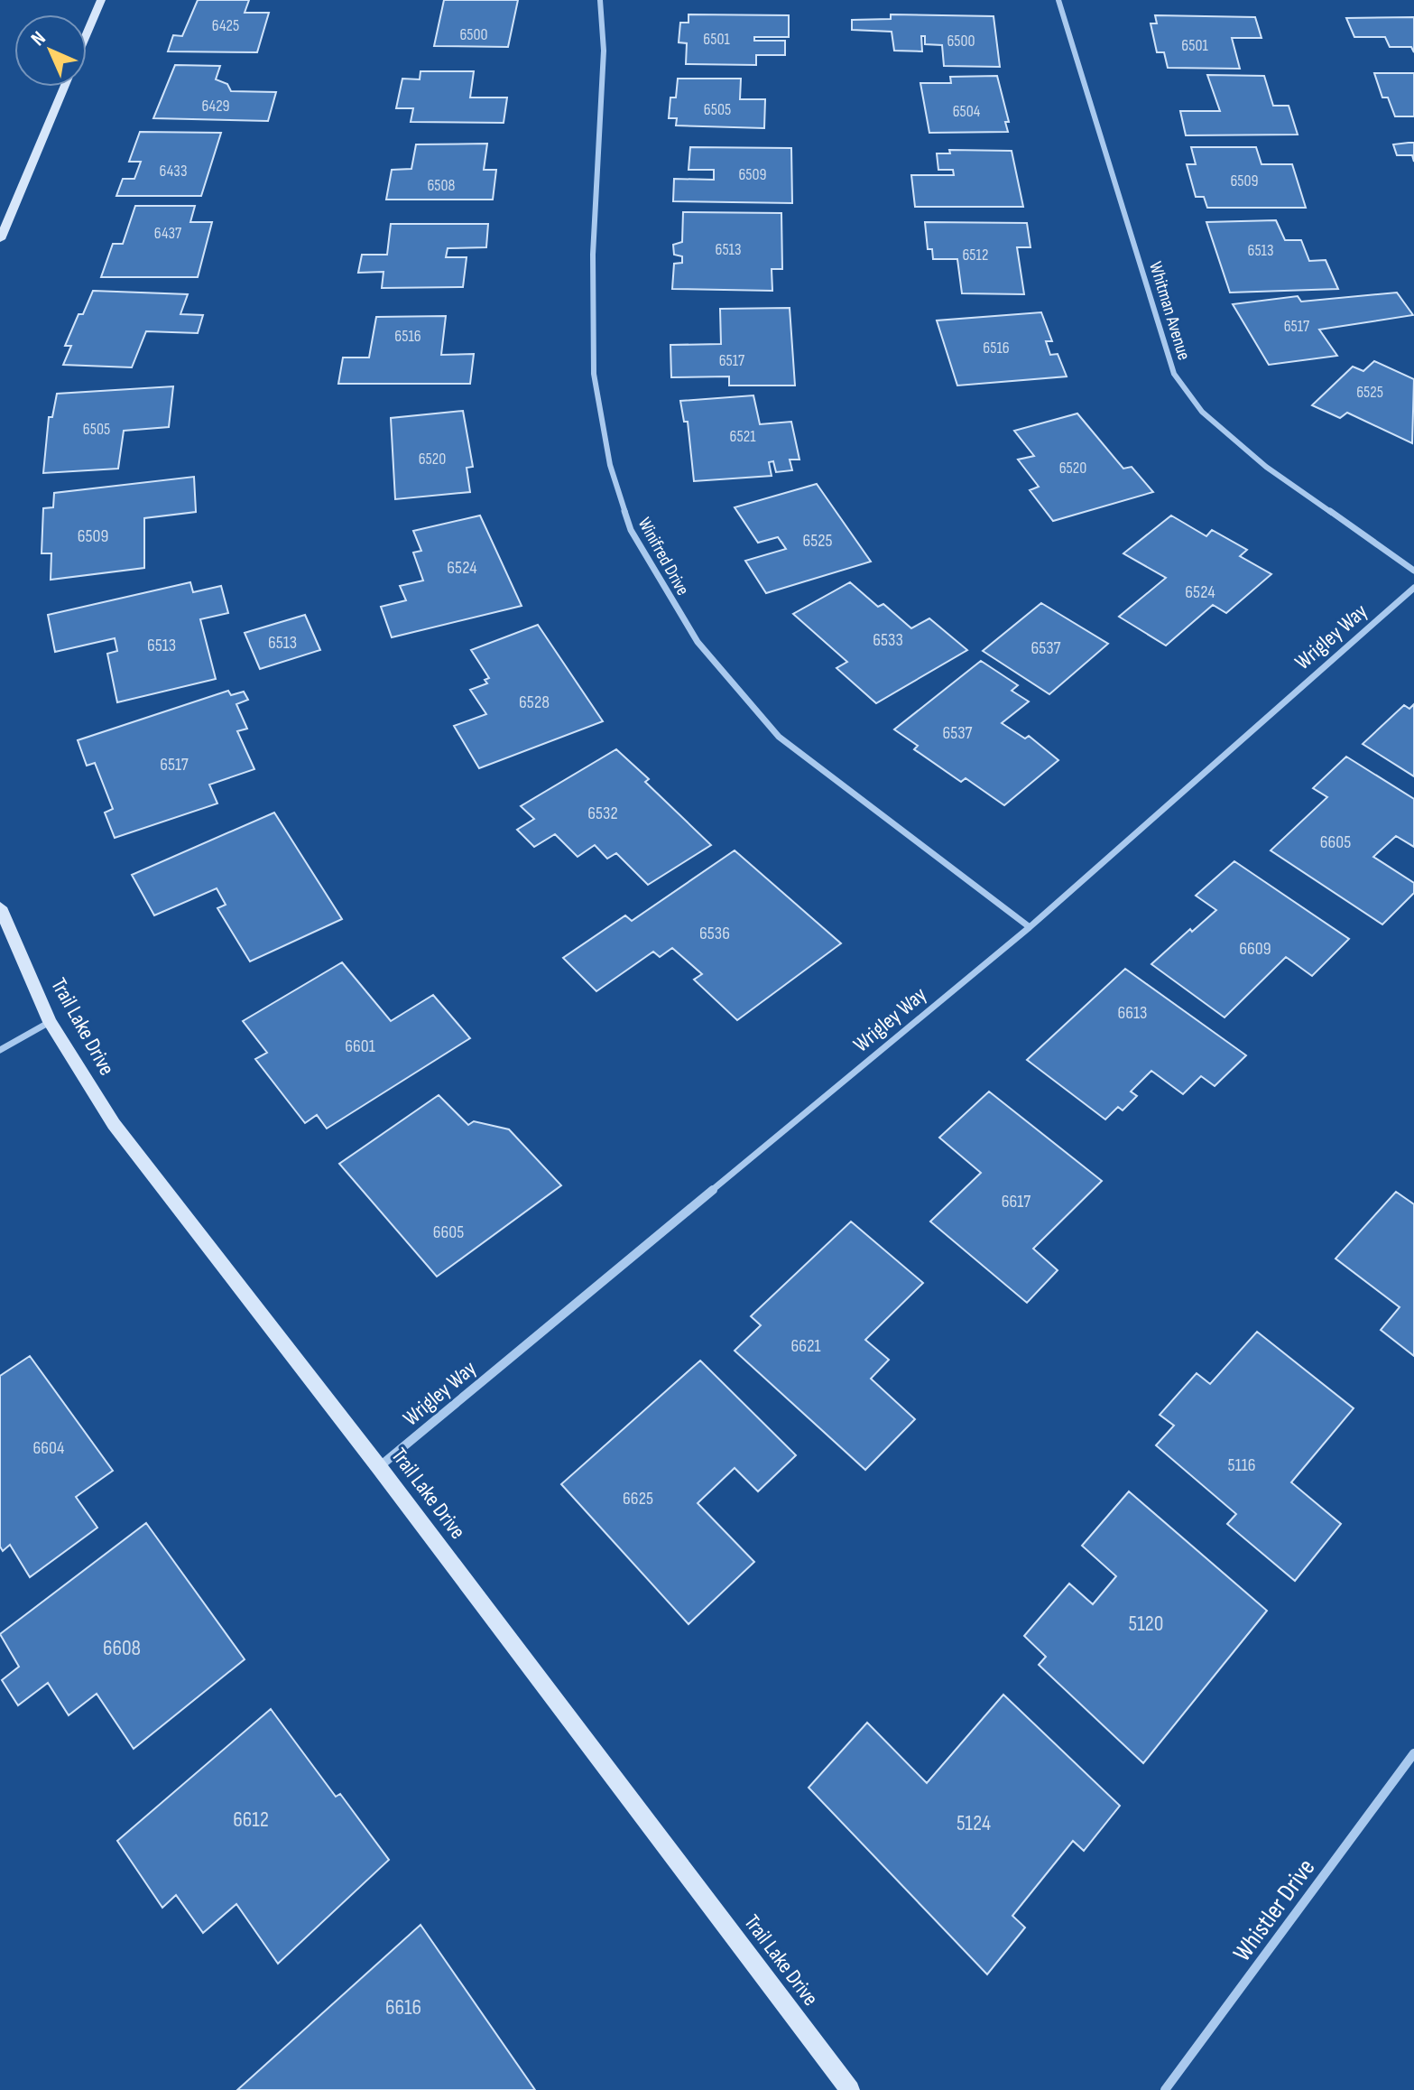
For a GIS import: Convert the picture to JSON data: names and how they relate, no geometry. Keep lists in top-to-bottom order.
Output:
{
  "streets": {
    "street": [
      "Whitman Avenue",
      "Winifred Drive",
      "Wrigley Way",
      "Trail Lake Drive",
      "Whistler Drive"
    ]
  },
  "crossings": [
    ["Winifred Drive", "Wrigley Way"],
    ["Wrigley Way", "Trail Lake Drive"]
  ],
  "house_numbers": [
    "6425",
    "6500",
    "6501",
    "6500",
    "6501",
    "6429",
    "6505",
    "6504",
    "6433",
    "6509",
    "6509",
    "6508",
    "6437",
    "6513",
    "6513",
    "6512",
    "6517",
    "6516",
    "6516",
    "6517",
    "6525",
    "6505",
    "6521",
    "6520",
    "6520",
    "6509",
    "6525",
    "6524",
    "6524",
    "6533",
    "6513",
    "6513",
    "6537",
    "6528",
    "6537",
    "6517",
    "6532",
    "6605",
    "6536",
    "6609",
    "6613",
    "6601",
    "6617",
    "6605",
    "6621",
    "6604",
    "5116",
    "6625",
    "5120",
    "6608",
    "6612",
    "5124",
    "6616"
  ],
  "north": "top left"
}
